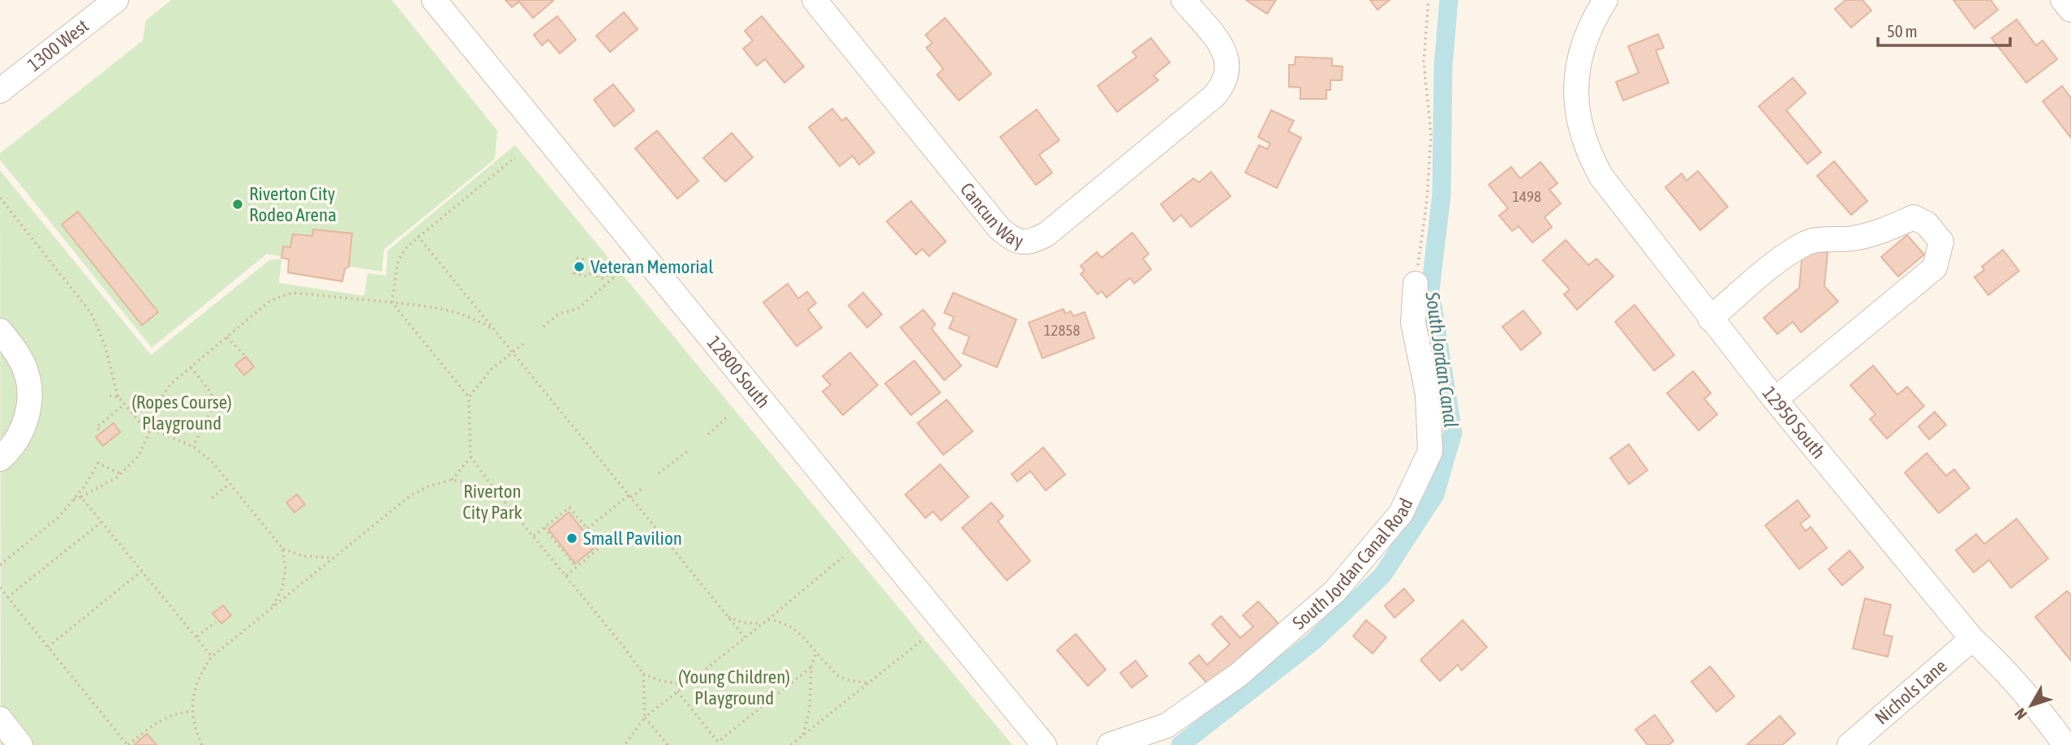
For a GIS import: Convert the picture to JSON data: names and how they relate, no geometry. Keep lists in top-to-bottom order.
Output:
{
  "streets": {
    "street": [
      "1300 West",
      "Cancun Way",
      "12800 South",
      "12950 South",
      "South Jordan Canal Road",
      "Nichols Lane"
    ]
  },
  "crossings": [
    ["12950 South", "Nichols Lane"]
  ],
  "water": ["South Jordan Canal"],
  "parks": ["(Ropes Course) Playground", "Riverton City Park", "(Young Children) Playground"],
  "places": ["Riverton City Rodeo Arena", "Veteran Memorial", "Small Pavilion"],
  "house_numbers": ["1498", "12858"],
  "scale_bar": "50 m",
  "north": "bottom left"
}
